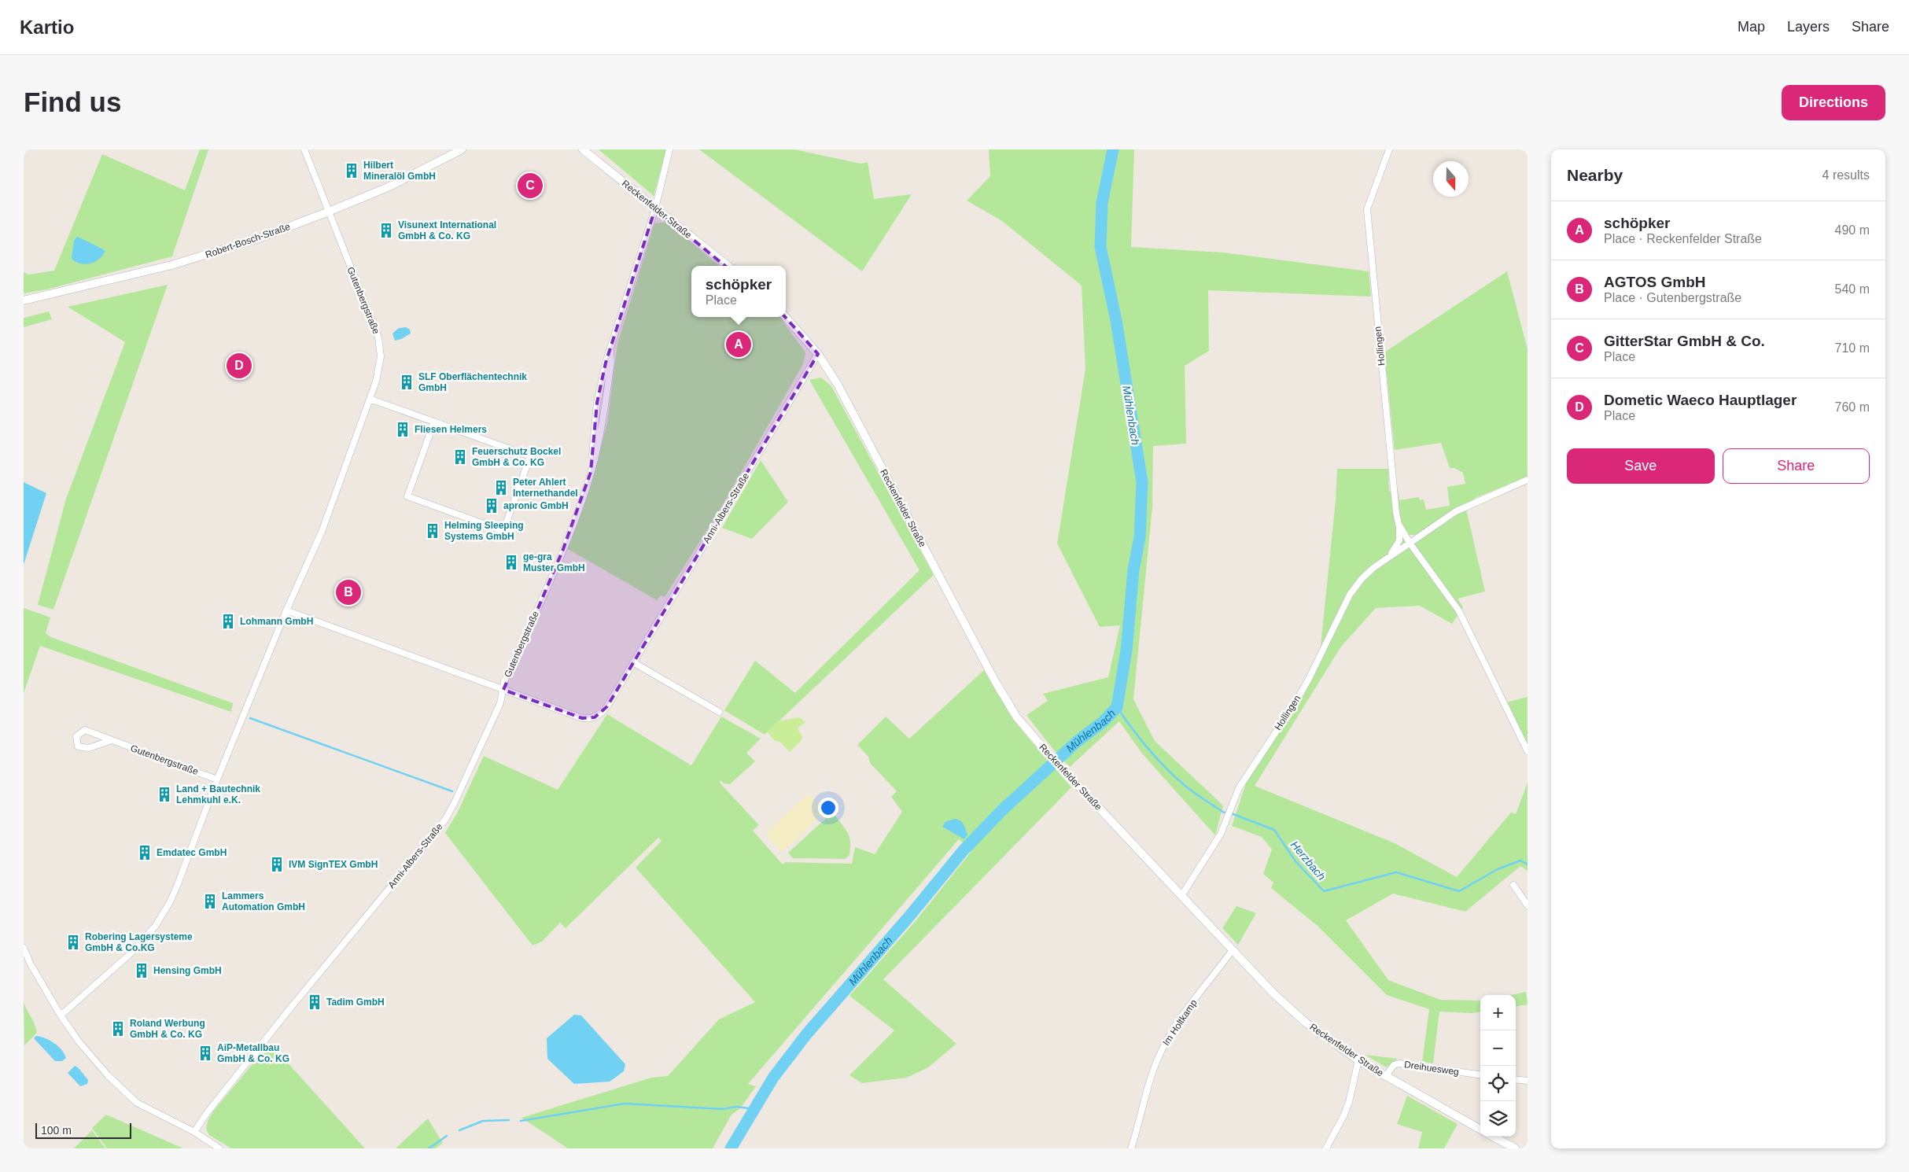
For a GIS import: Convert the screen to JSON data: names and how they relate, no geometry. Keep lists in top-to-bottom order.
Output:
{
  "streets": {
    "street": [
      "Reckenfelder Straße",
      "Robert-Bosch-Straße",
      "Gutenbergstraße",
      "Hollingen",
      "Anni-Albers-Straße",
      "Im Holtkamp",
      "Dreihuesweg"
    ]
  },
  "crossings": [
    ["Reckenfelder Straße", "Gutenbergstraße"],
    ["Reckenfelder Straße", "Hollingen"],
    ["Reckenfelder Straße", "Anni-Albers-Straße"],
    ["Reckenfelder Straße", "Im Holtkamp"],
    ["Reckenfelder Straße", "Dreihuesweg"],
    ["Robert-Bosch-Straße", "Gutenbergstraße"],
    ["Gutenbergstraße", "Anni-Albers-Straße"]
  ],
  "water": ["Mühlenbach", "Herzbach"],
  "places": {
    "building": [
      "Hilbert Mineralöl GmbH",
      "Visunext International GmbH & Co. KG",
      "SLF Oberflächentechnik GmbH",
      "Fliesen Helmers",
      "Feuerschutz Bockel GmbH & Co. KG",
      "Peter Ahlert Internethandel",
      "apronic GmbH",
      "Helming Sleeping Systems GmbH",
      "ge-gra Muster GmbH",
      "Lohmann GmbH",
      "Land + Bautechnik Lehmkuhl e.K.",
      "Emdatec GmbH",
      "IVM SignTEX GmbH",
      "Lammers Automation GmbH",
      "Robering Lagersysteme GmbH & Co.KG",
      "Hensing GmbH",
      "Tadim GmbH",
      "Roland Werbung GmbH & Co. KG",
      "AiP-Metallbau GmbH & Co. KG"
    ]
  },
  "scale_bar": "100 m",
  "north": "bottom",
  "page": {
    "header": "Kartio",
    "nav": ["Map", "Layers", "Share"],
    "buttons": [
      "Directions",
      ["Save", "Share"]
    ],
    "title": "Find us",
    "heading": ["Nearby", "4 results"],
    "pins": [
      "C",
      "A",
      "D",
      "B"
    ],
    "list": [
      {
        "mark": "A",
        "name": "schöpker",
        "note": "Place · Reckenfelder Straße",
        "value": "490 m"
      },
      {
        "mark": "B",
        "name": "AGTOS GmbH",
        "note": "Place · Gutenbergstraße",
        "value": "540 m"
      },
      {
        "mark": "C",
        "name": "GitterStar GmbH & Co.",
        "note": "Place",
        "value": "710 m"
      },
      {
        "mark": "D",
        "name": "Dometic Waeco Hauptlager",
        "note": "Place",
        "value": "760 m"
      }
    ],
    "popup": ["schöpker", "Place"],
    "map_buttons": ["+", "−"],
    "scale": "100 m"
  }
}
